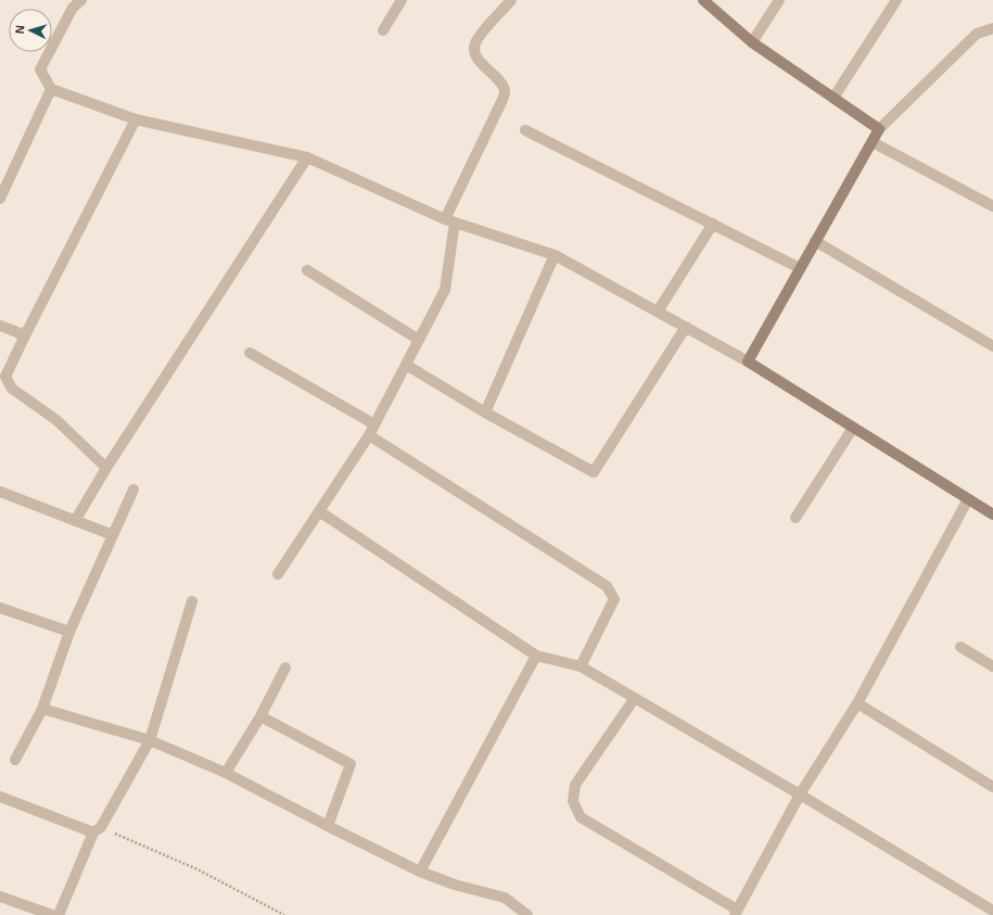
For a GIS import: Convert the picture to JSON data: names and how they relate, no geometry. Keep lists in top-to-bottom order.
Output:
{
  "north": "left"
}
